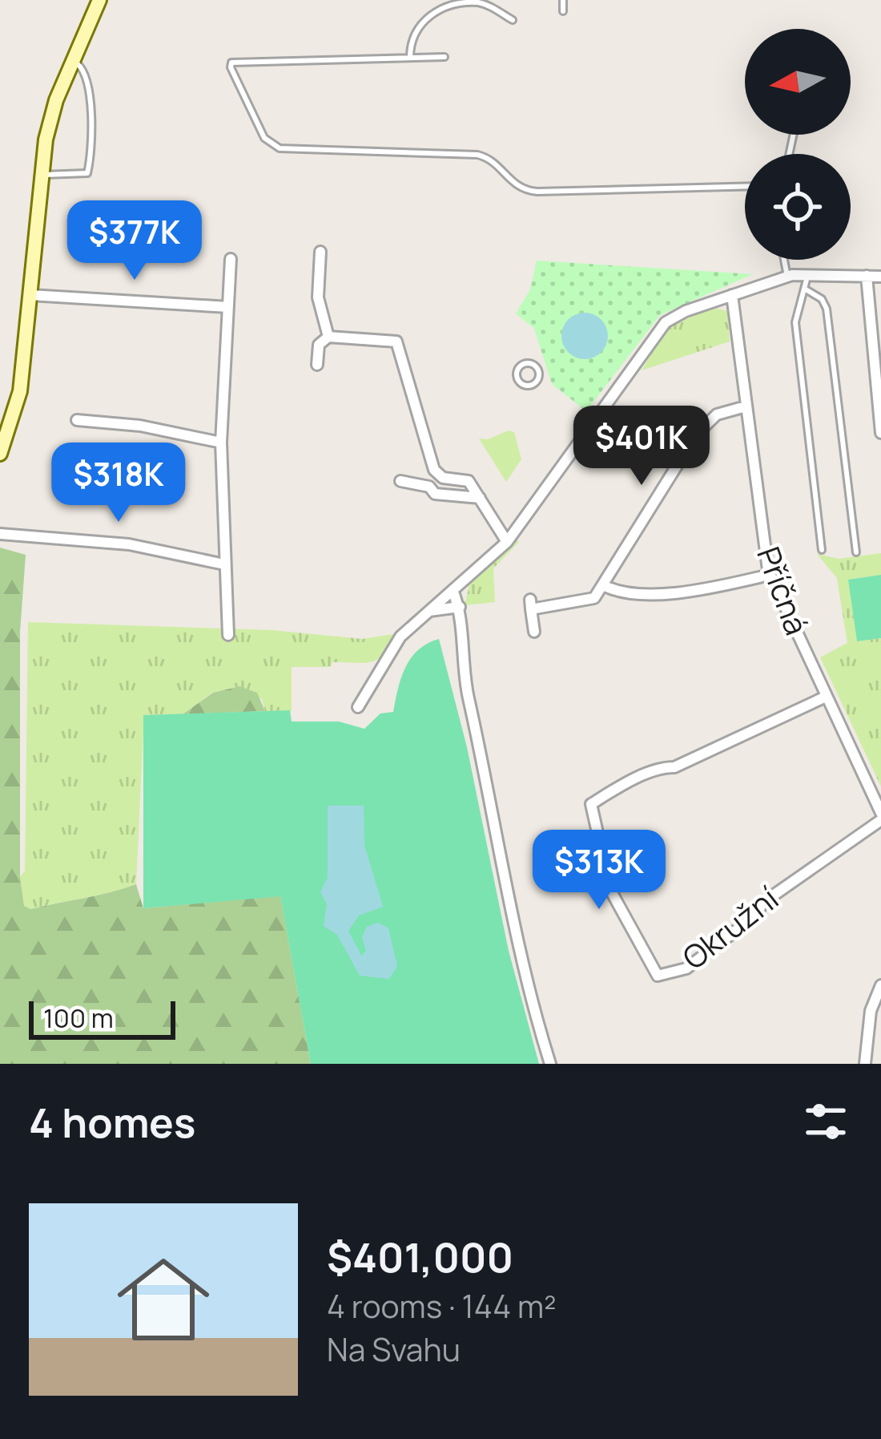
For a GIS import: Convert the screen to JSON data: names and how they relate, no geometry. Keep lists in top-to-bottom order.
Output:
{
  "streets": {
    "street": ["Příčná", "Okružní"]
  },
  "crossings": [
    ["Příčná", "Okružní"]
  ],
  "scale_bar": "100 m",
  "north": "left",
  "page": {
    "price": [
      "$377K",
      "$401K",
      "$318K",
      "$313K"
    ],
    "scale": "100 m",
    "heading": "4 homes",
    "list": [
      {
        "name": "$401,000",
        "note": "4 rooms · 144 m² · Na Svahu"
      }
    ]
  }
}
